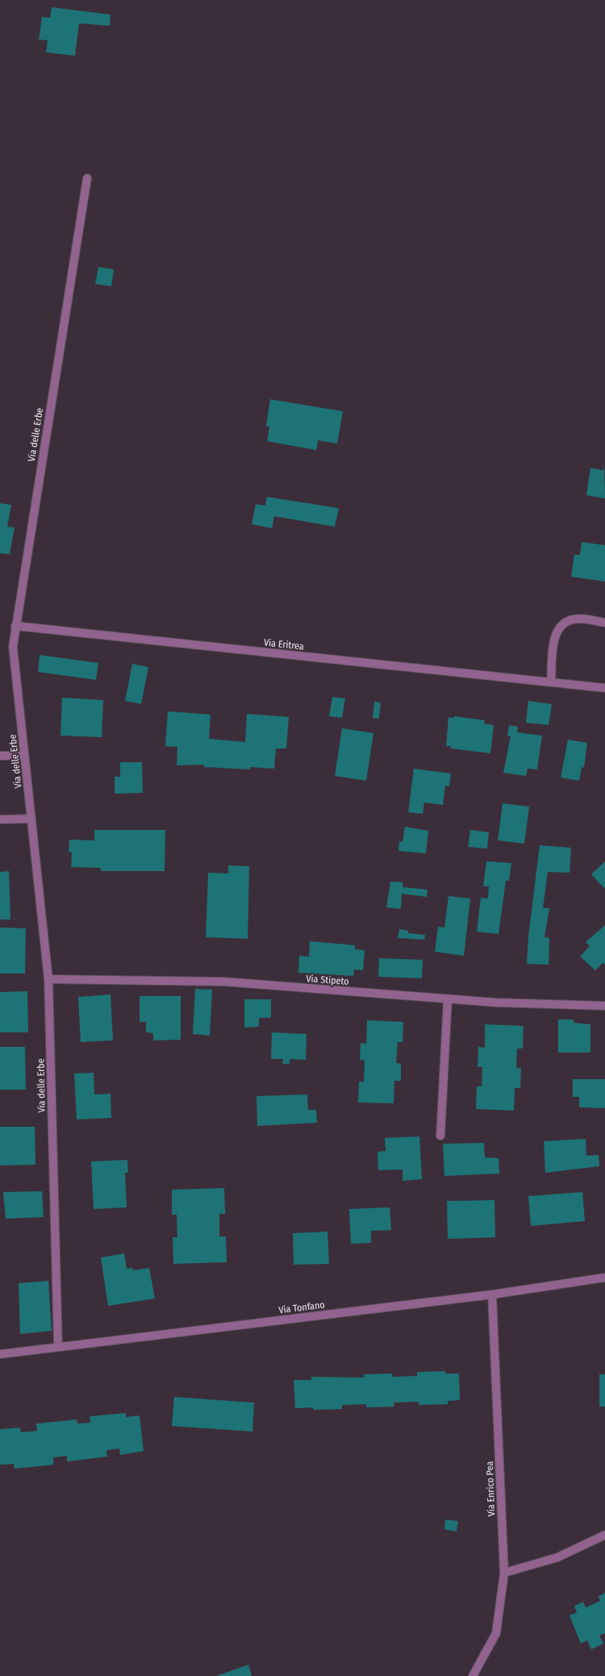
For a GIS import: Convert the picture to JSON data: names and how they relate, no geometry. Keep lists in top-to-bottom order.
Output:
{
  "streets": {
    "street": [
      "Via delle Erbe",
      "Via Eritrea",
      "Via Stipeto",
      "Via Tonfano",
      "Via Enrico Pea"
    ]
  },
  "crossings": [
    ["Via delle Erbe", "Via Eritrea"],
    ["Via delle Erbe", "Via Stipeto"],
    ["Via delle Erbe", "Via Tonfano"],
    ["Via Tonfano", "Via Enrico Pea"]
  ]
}
